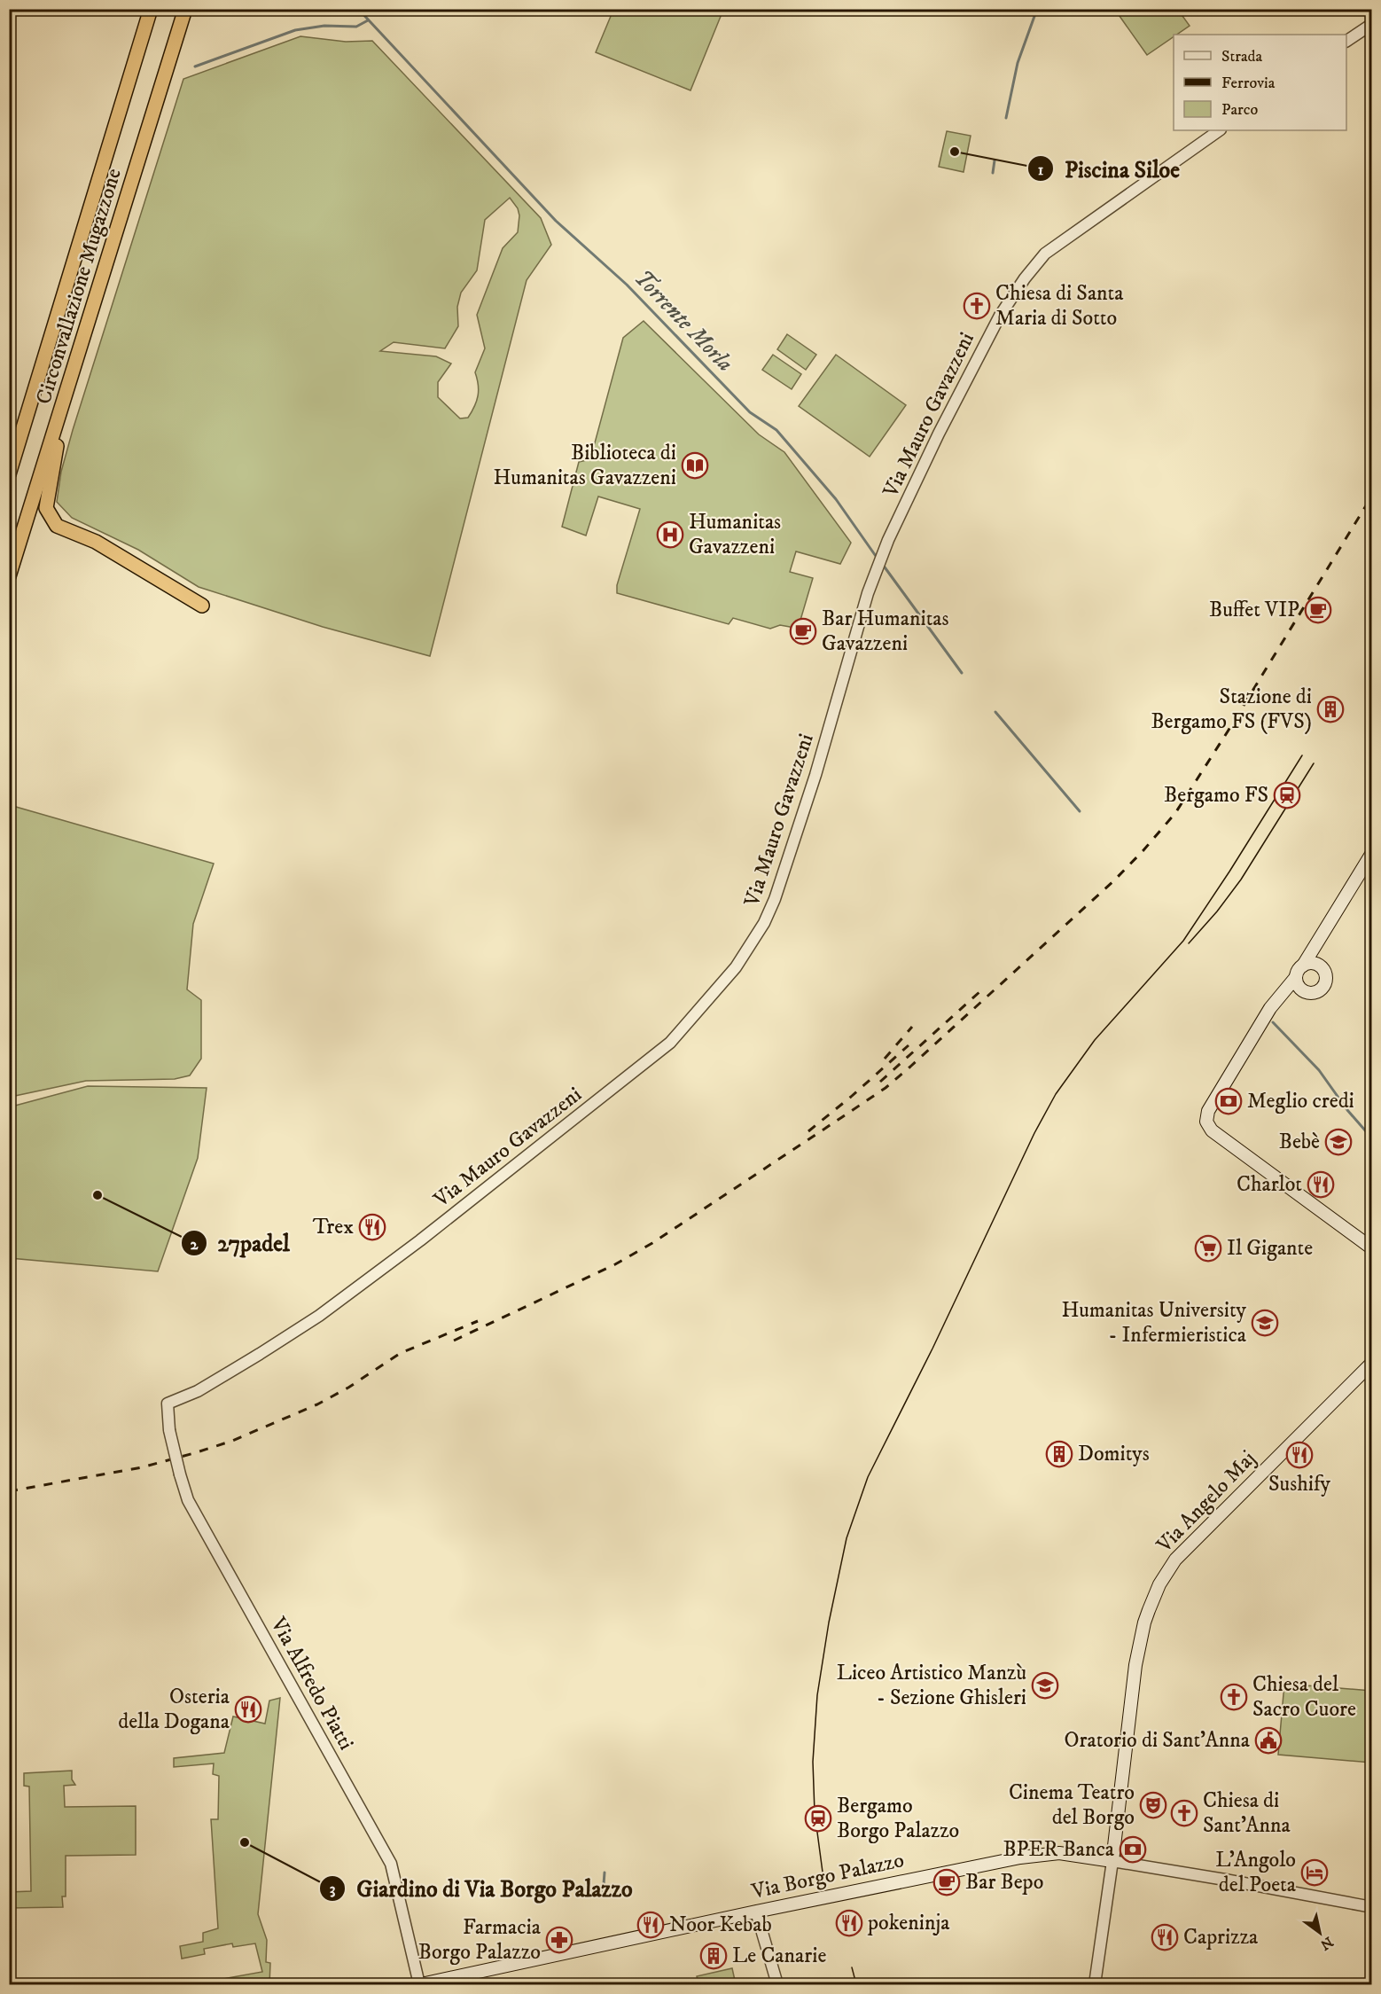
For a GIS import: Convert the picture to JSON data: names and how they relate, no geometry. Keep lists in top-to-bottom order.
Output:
{
  "streets": {
    "highway": ["Circonvallazione Mugazzone"],
    "main road": ["Via Angelo Maj", "Via Borgo Palazzo"],
    "street": ["Via Mauro Gavazzeni", "Via Alfredo Piatti"]
  },
  "crossings": [
    ["Via Mauro Gavazzeni", "Via Alfredo Piatti"],
    ["Via Angelo Maj", "Via Borgo Palazzo"],
    ["Via Alfredo Piatti", "Via Borgo Palazzo"]
  ],
  "water": ["Torrente Morla"],
  "places": {
    "other": ["Piscina Siloe", "27padel", "Giardino di Via Borgo Palazzo"],
    "church": ["Chiesa di Santa Maria di Sotto", "Chiesa del Sacro Cuore", "Chiesa di Sant'Anna"],
    "library": ["Biblioteca di Humanitas Gavazzeni"],
    "hospital": ["Humanitas Gavazzeni"],
    "cafe": ["Buffet VIP", "Bar Humanitas Gavazzeni", "Bar Bepo"],
    "building": ["Stazione di Bergamo FS (FVS)", "Domitys", "Le Canarie"],
    "station": ["Bergamo FS", "Bergamo Borgo Palazzo"],
    "bank": ["Meglio credi", "BPER Banca"],
    "school or university": ["Bebè", "Humanitas University - Infermieristica", "Liceo Artistico Manzù - Sezione Ghisleri"],
    "restaurant": [
      "Charlot",
      "Trex",
      "Sushify",
      "Osteria della Dogana",
      "pokeninja",
      "Noor Kebab",
      "Caprizza"
    ],
    "supermarket": ["Il Gigante"],
    "public building": ["Oratorio di Sant'Anna"],
    "theatre": ["Cinema Teatro del Borgo"],
    "hotel": ["L'Angolo del Poeta"],
    "pharmacy": ["Farmacia Borgo Palazzo"]
  },
  "legend": ["Strada", "Ferrovia", "Parco"],
  "north": "bottom right"
}
